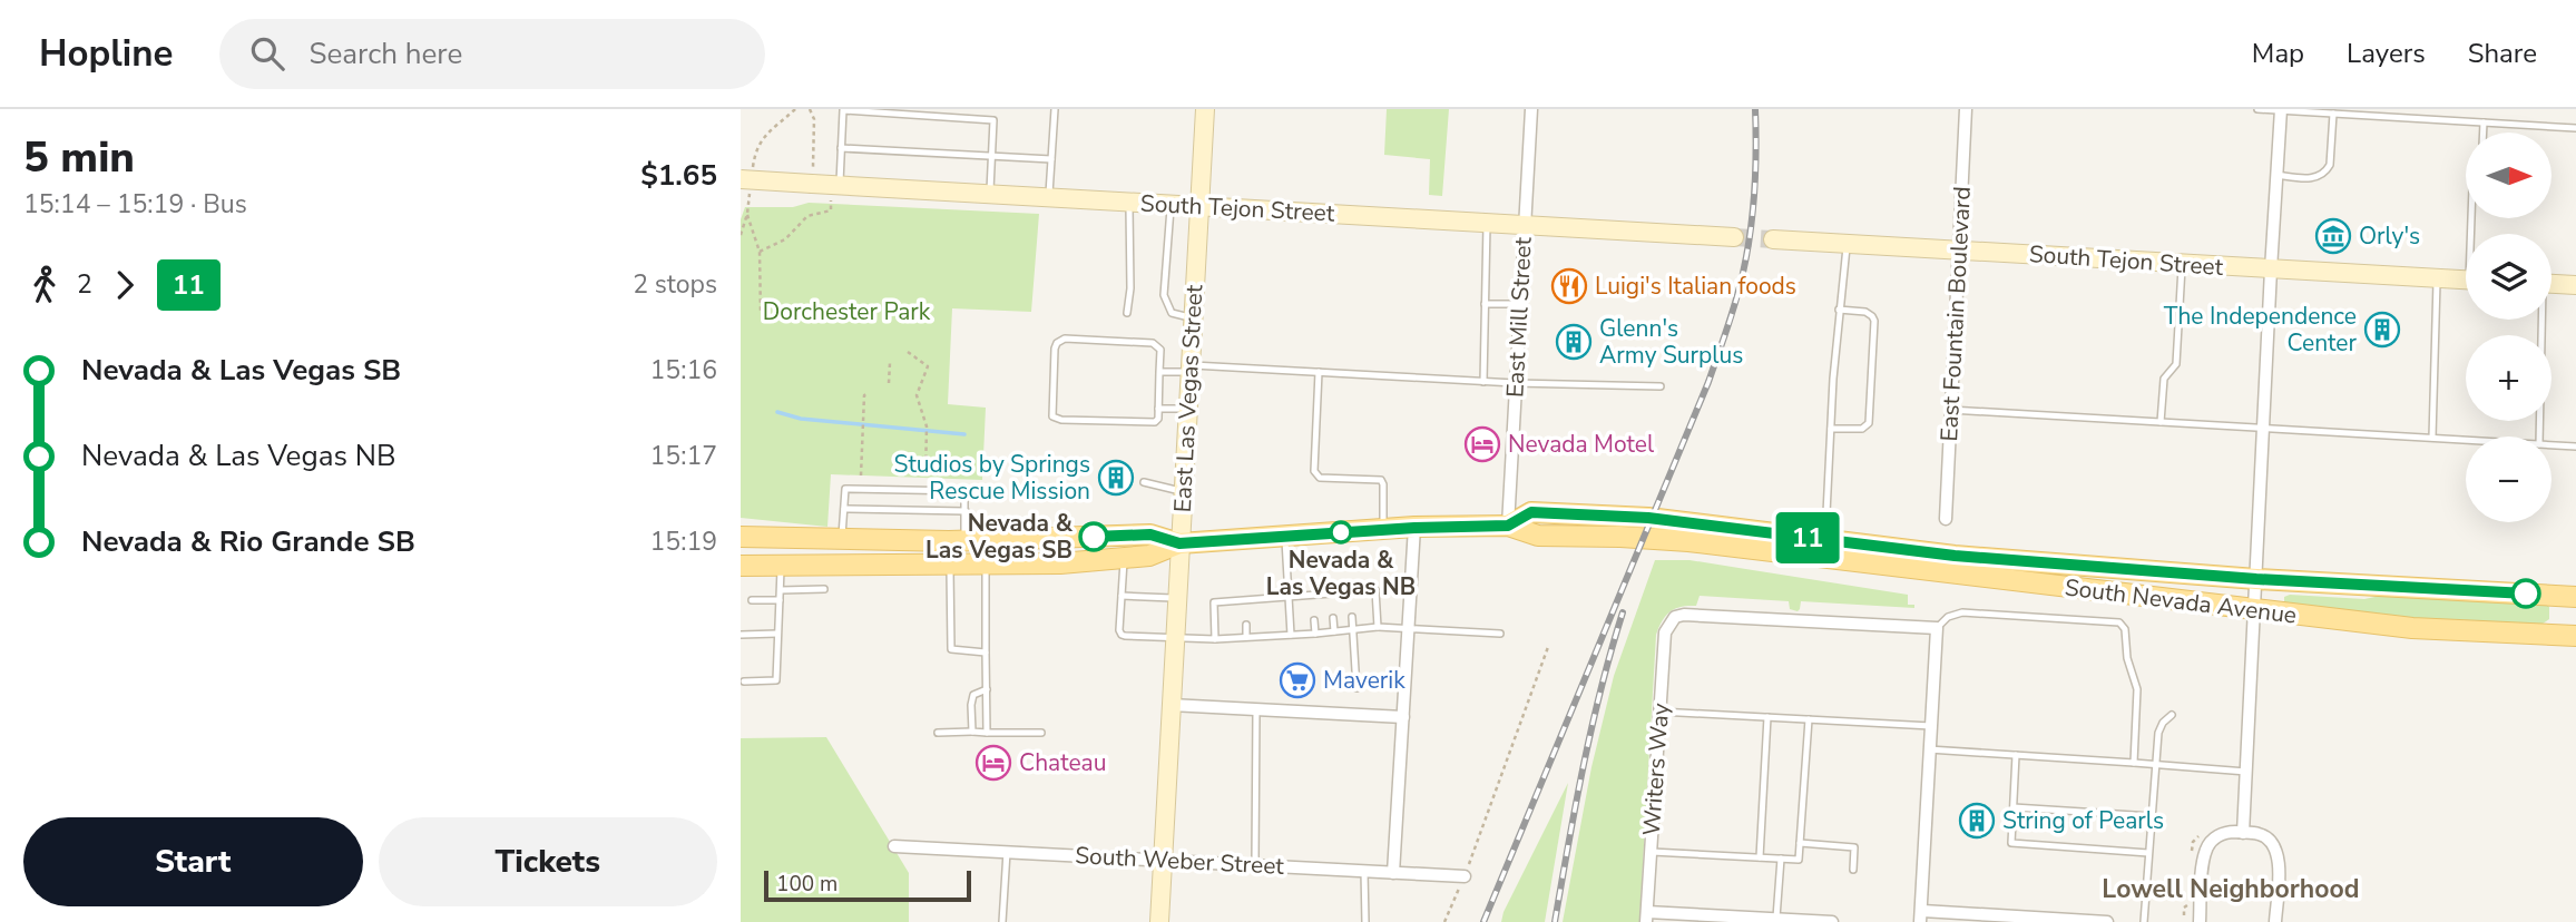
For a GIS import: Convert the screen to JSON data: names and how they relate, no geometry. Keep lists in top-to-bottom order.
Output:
{
  "streets": {
    "main road": ["South Nevada Avenue"],
    "street": [
      "South Tejon Street",
      "East Fountain Boulevard",
      "East Mill Street",
      "East Las Vegas Street",
      "Writers Way",
      "South Weber Street"
    ]
  },
  "crossings": [
    ["South Tejon Street", "East Fountain Boulevard"],
    ["South Tejon Street", "East Mill Street"],
    ["South Tejon Street", "East Las Vegas Street"],
    ["East Mill Street", "South Nevada Avenue"],
    ["East Las Vegas Street", "South Nevada Avenue"],
    ["East Las Vegas Street", "South Weber Street"]
  ],
  "districts": ["Lowell Neighborhood"],
  "parks": ["Dorchester Park"],
  "places": {
    "museum": ["Orly's"],
    "restaurant": ["Luigi's Italian foods"],
    "building": [
      "The Independence Center",
      "Glenn's Army Surplus",
      "Studios by Springs Rescue Mission",
      "String of Pearls"
    ],
    "hotel": ["Nevada Motel", "Chateau"],
    "other": ["Nevada & Las Vegas NB", "Nevada & Las Vegas SB"],
    "supermarket": ["Maverik"]
  },
  "lines": ["bus line 11"],
  "scale_bar": "100 m",
  "north": "right",
  "page": {
    "header": "Hopline",
    "search": "Search here",
    "nav": ["Map", "Layers", "Share"],
    "heading": ["5 min", "15:14 – 15:19 · Bus", "$1.65"],
    "on_map": "11",
    "map_buttons": ["+", "−"],
    "legs": ["2", "11", "2 stops"],
    "list": [
      {
        "name": "Nevada & Las Vegas SB",
        "value": "15:16"
      },
      {
        "name": "Nevada & Las Vegas NB",
        "value": "15:17"
      },
      {
        "name": "Nevada & Rio Grande SB",
        "value": "15:19"
      }
    ],
    "buttons": ["Start", "Tickets"],
    "scale": "100 m"
  }
}
